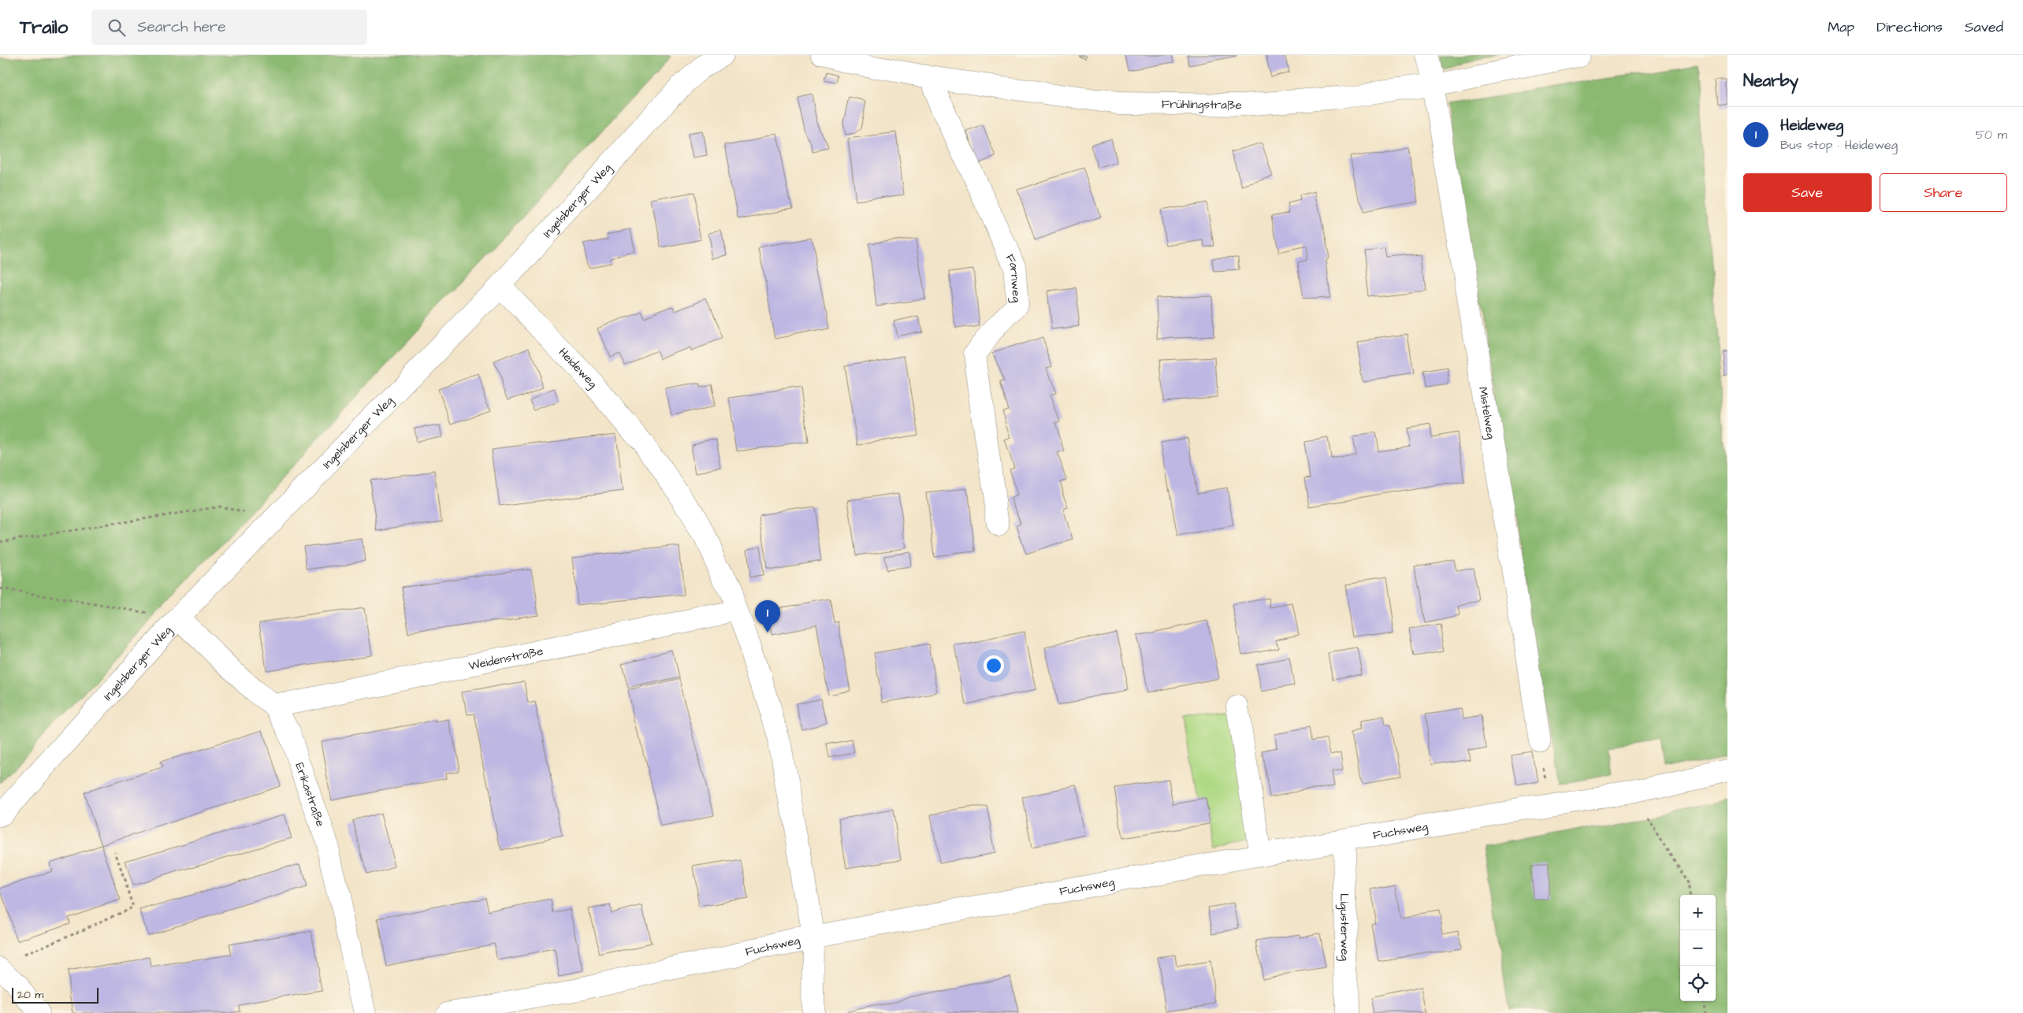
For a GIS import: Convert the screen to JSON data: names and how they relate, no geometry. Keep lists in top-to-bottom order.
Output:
{
  "streets": {
    "street": [
      "Frühlingstraße",
      "Ingelsberger Weg",
      "Farnweg",
      "Heideweg",
      "Mistelweg",
      "Weidenstraße",
      "Erikastraße",
      "Fuchsweg",
      "Ligusterweg"
    ]
  },
  "crossings": [
    ["Frühlingstraße", "Farnweg"],
    ["Frühlingstraße", "Mistelweg"],
    ["Ingelsberger Weg", "Heideweg"],
    ["Ingelsberger Weg", "Erikastraße"],
    ["Heideweg", "Weidenstraße"],
    ["Heideweg", "Fuchsweg"],
    ["Weidenstraße", "Erikastraße"],
    ["Fuchsweg", "Ligusterweg"]
  ],
  "scale_bar": "20 m",
  "page": {
    "header": "Trailo",
    "search": "Search here",
    "nav": ["Map", "Directions", "Saved"],
    "heading": "Nearby",
    "list": [
      {
        "mark": "1",
        "name": "Heideweg",
        "note": "Bus stop · Heideweg",
        "value": "50 m"
      }
    ],
    "buttons": ["Save", "Share"],
    "pins": "1",
    "map_buttons": ["+", "−"],
    "scale": "20 m"
  }
}
